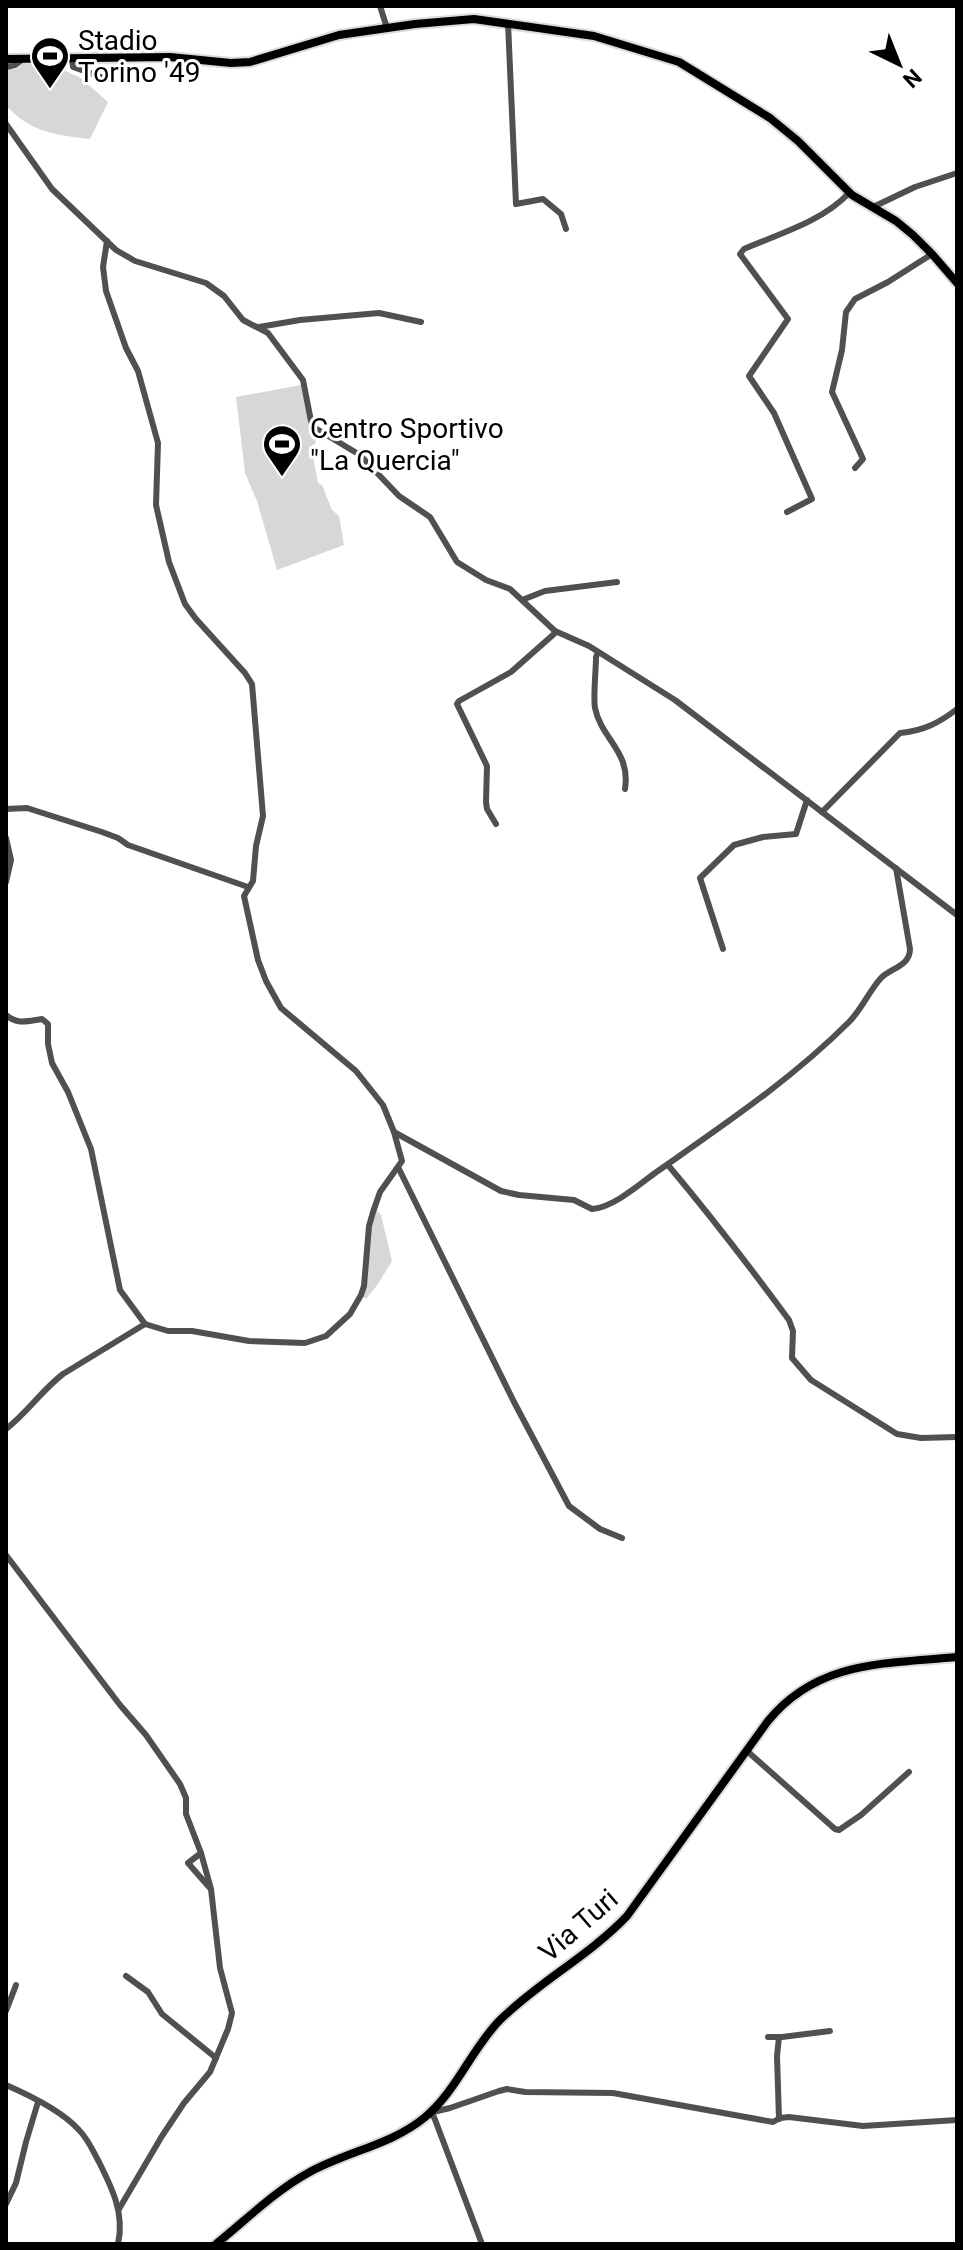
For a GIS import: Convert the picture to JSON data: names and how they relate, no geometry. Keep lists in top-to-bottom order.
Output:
{
  "streets": {
    "main road": ["Via Turi"]
  },
  "places": {
    "sports": ["Stadio Torino '49", "Centro Sportivo \"La Quercia\""]
  },
  "north": "bottom right"
}
